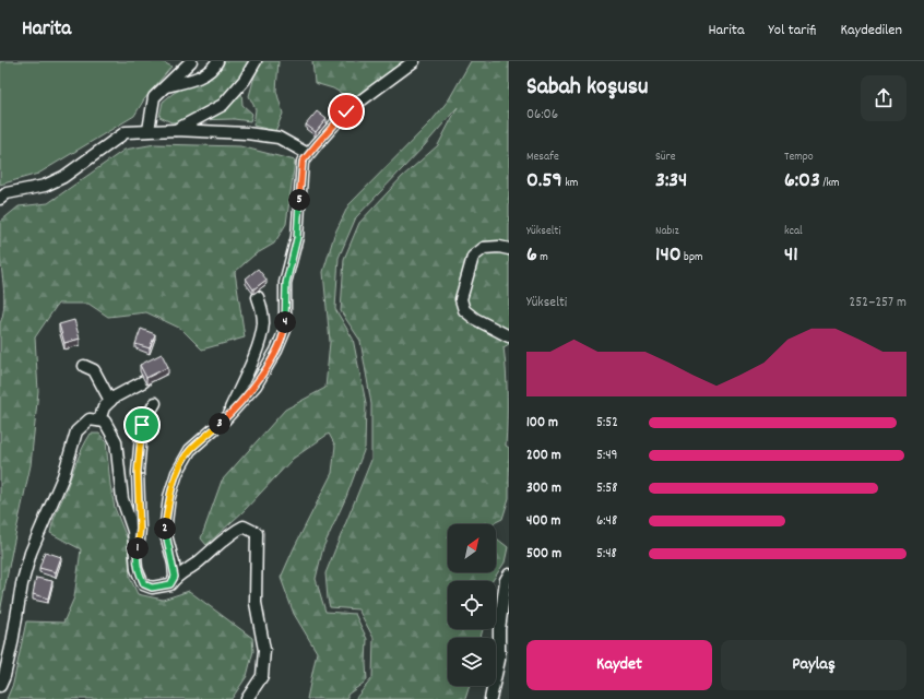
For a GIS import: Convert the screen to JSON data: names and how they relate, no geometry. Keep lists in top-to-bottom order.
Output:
{
  "north": "top right",
  "page": {
    "header": "Harita",
    "nav": ["Harita", "Yol tarifi", "Kaydedilen"],
    "heading": ["Sabah koşusu", "06:06"],
    "stats": [
      ["Mesafe", "0.59 km"],
      ["Süre", "3:34"],
      ["Tempo", "6:03 /km"],
      ["Yükselti", "6 m"],
      ["Nabız", "140 bpm"],
      ["kcal", "41"]
    ],
    "pins": [
      "5",
      "4",
      "3",
      "2",
      "1"
    ],
    "chart": ["Yükselti", "252–257 m"],
    "list": [
      {
        "name": "100 m",
        "note": "5:52"
      },
      {
        "name": "200 m",
        "note": "5:49"
      },
      {
        "name": "300 m",
        "note": "5:58"
      },
      {
        "name": "400 m",
        "note": "6:48"
      },
      {
        "name": "500 m",
        "note": "5:48"
      }
    ],
    "buttons": ["Kaydet", "Paylaş"]
  }
}
